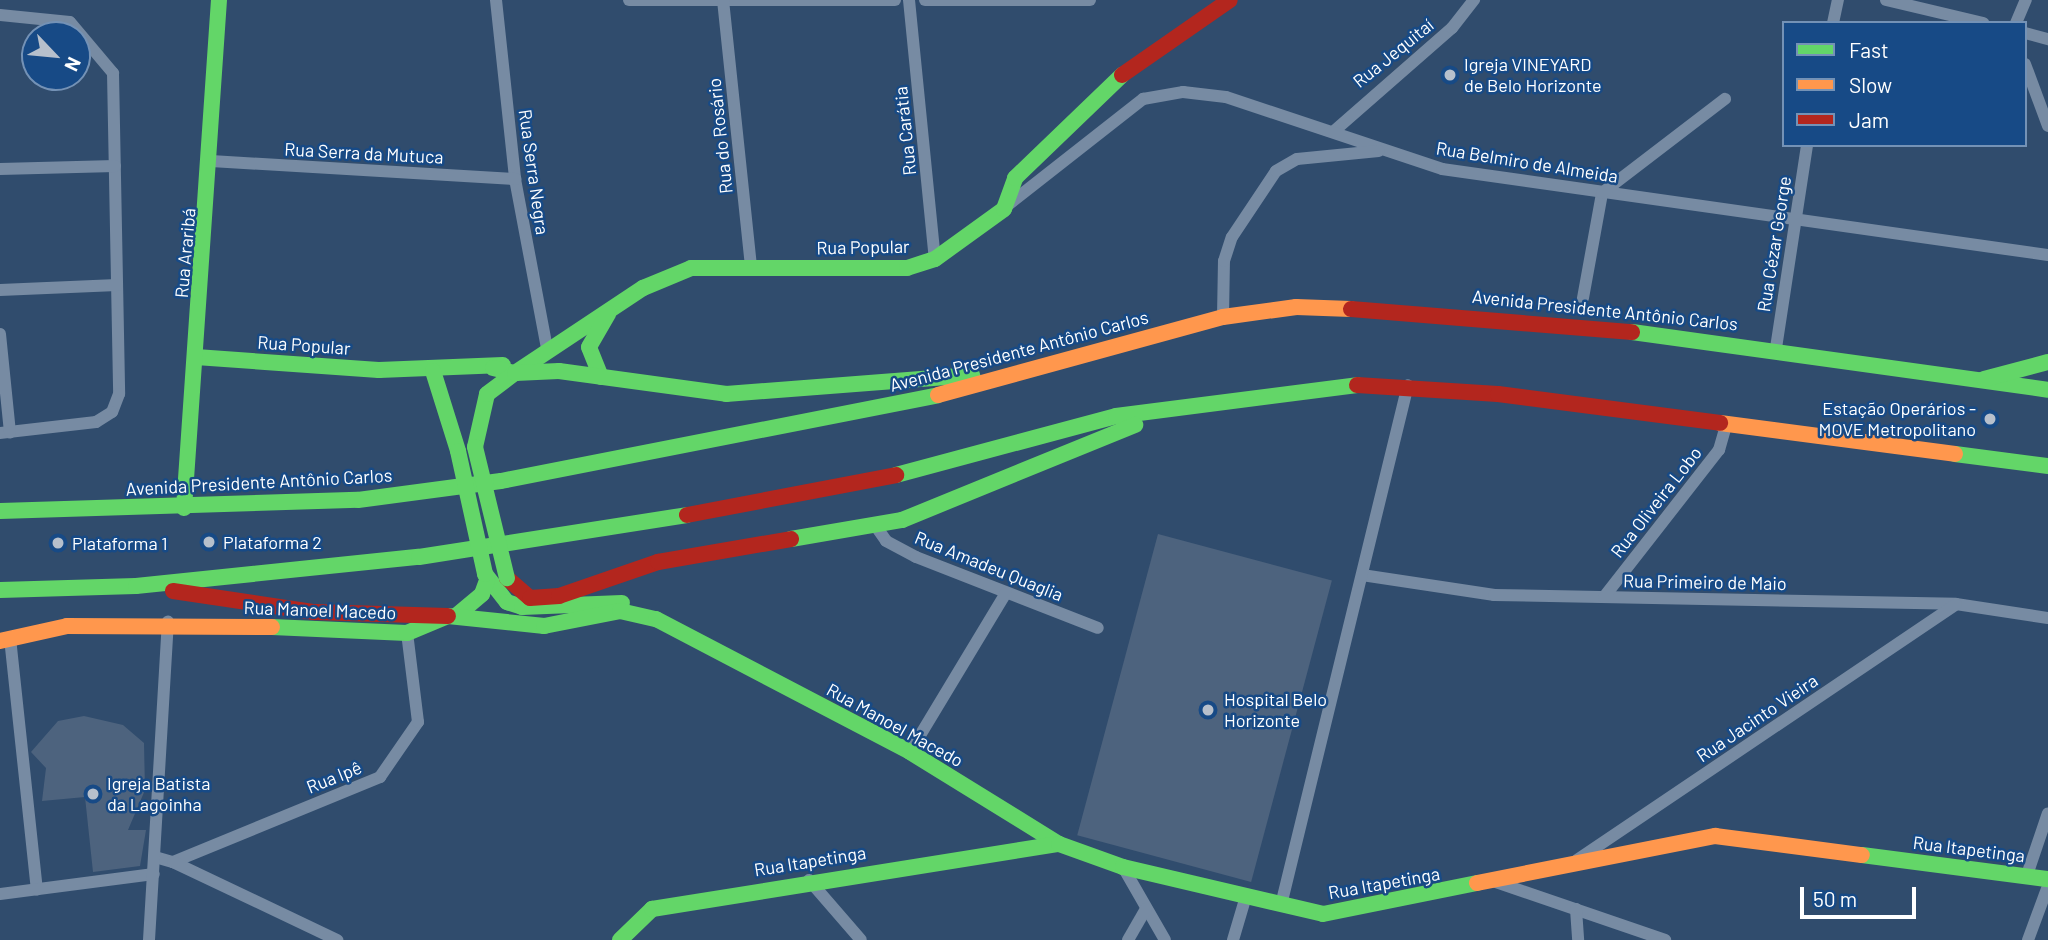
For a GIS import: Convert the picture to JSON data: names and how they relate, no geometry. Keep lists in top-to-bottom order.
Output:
{
  "streets": {
    "main road": [
      "Rua Popular",
      "Rua Araribá",
      "Avenida Presidente Antônio Carlos",
      "Rua Manoel Macedo",
      "Rua Itapetinga"
    ],
    "street": [
      "Rua Jequitaí",
      "Rua Carátia",
      "Rua do Rosário",
      "Rua Serra da Mutuca",
      "Rua Belmiro de Almeida",
      "Rua Serra Negra",
      "Rua Cézar George",
      "Rua Oliveira Lobo",
      "Rua Amadeu Quaglia",
      "Rua Primeiro de Maio",
      "Rua Jacinto Vieira",
      "Rua Ipê"
    ]
  },
  "crossings": [
    ["Rua Jequitaí", "Rua Belmiro de Almeida"],
    ["Rua Carátia", "Rua Popular"],
    ["Rua do Rosário", "Rua Popular"],
    ["Rua Serra da Mutuca", "Rua Serra Negra"],
    ["Rua Serra da Mutuca", "Rua Araribá"],
    ["Rua Belmiro de Almeida", "Rua Cézar George"],
    ["Rua Belmiro de Almeida", "Rua Popular"],
    ["Rua Serra Negra", "Rua Popular"],
    ["Rua Cézar George", "Avenida Presidente Antônio Carlos"],
    ["Rua Popular", "Rua Araribá"],
    ["Rua Araribá", "Avenida Presidente Antônio Carlos"],
    ["Rua Oliveira Lobo", "Rua Primeiro de Maio"],
    ["Rua Primeiro de Maio", "Rua Jacinto Vieira"],
    ["Rua Manoel Macedo", "Rua Ipê"],
    ["Rua Manoel Macedo", "Rua Itapetinga"],
    ["Rua Jacinto Vieira", "Rua Itapetinga"]
  ],
  "places": [
    "Igreja VINEYARD de Belo Horizonte",
    "Estação Operários - MOVE Metropolitano",
    "Plataforma 2",
    "Plataforma 1",
    "Hospital Belo Horizonte",
    "Igreja Batista da Lagoinha"
  ],
  "legend": ["Fast", "Slow", "Jam"],
  "scale_bar": "50 m",
  "north": "bottom right"
}
